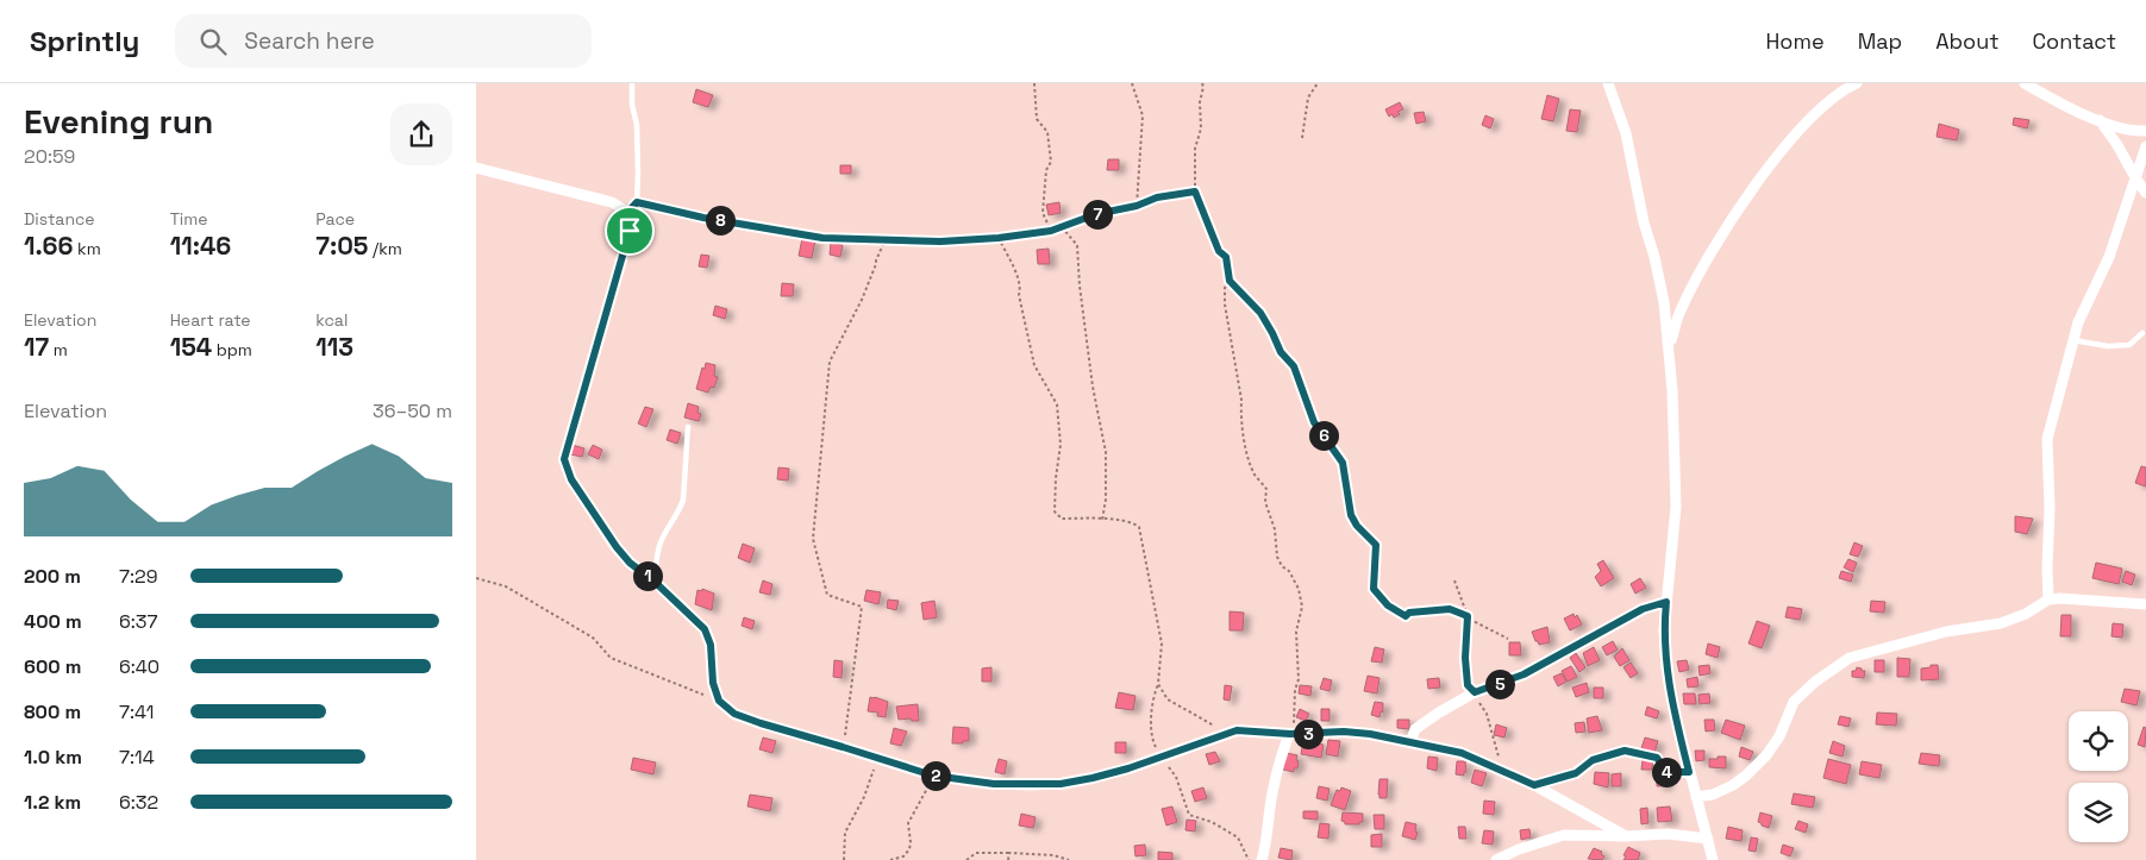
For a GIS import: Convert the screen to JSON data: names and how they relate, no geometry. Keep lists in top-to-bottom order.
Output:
{
  "page": {
    "header": "Sprintly",
    "search": "Search here",
    "nav": [
      "Home",
      "Map",
      "About",
      "Contact"
    ],
    "heading": ["Evening run", "20:59"],
    "stats": [
      ["Distance", "1.66 km"],
      ["Time", "11:46"],
      ["Pace", "7:05 /km"],
      ["Elevation", "17 m"],
      ["Heart rate", "154 bpm"],
      ["kcal", "113"]
    ],
    "pins": [
      "7",
      "8",
      "6",
      "1",
      "5",
      "3",
      "4",
      "2"
    ],
    "chart": ["Elevation", "36–50 m"],
    "list": [
      {
        "name": "200 m",
        "note": "7:29"
      },
      {
        "name": "400 m",
        "note": "6:37"
      },
      {
        "name": "600 m",
        "note": "6:40"
      },
      {
        "name": "800 m",
        "note": "7:41"
      },
      {
        "name": "1.0 km",
        "note": "7:14"
      },
      {
        "name": "1.2 km",
        "note": "6:32"
      }
    ]
  }
}
